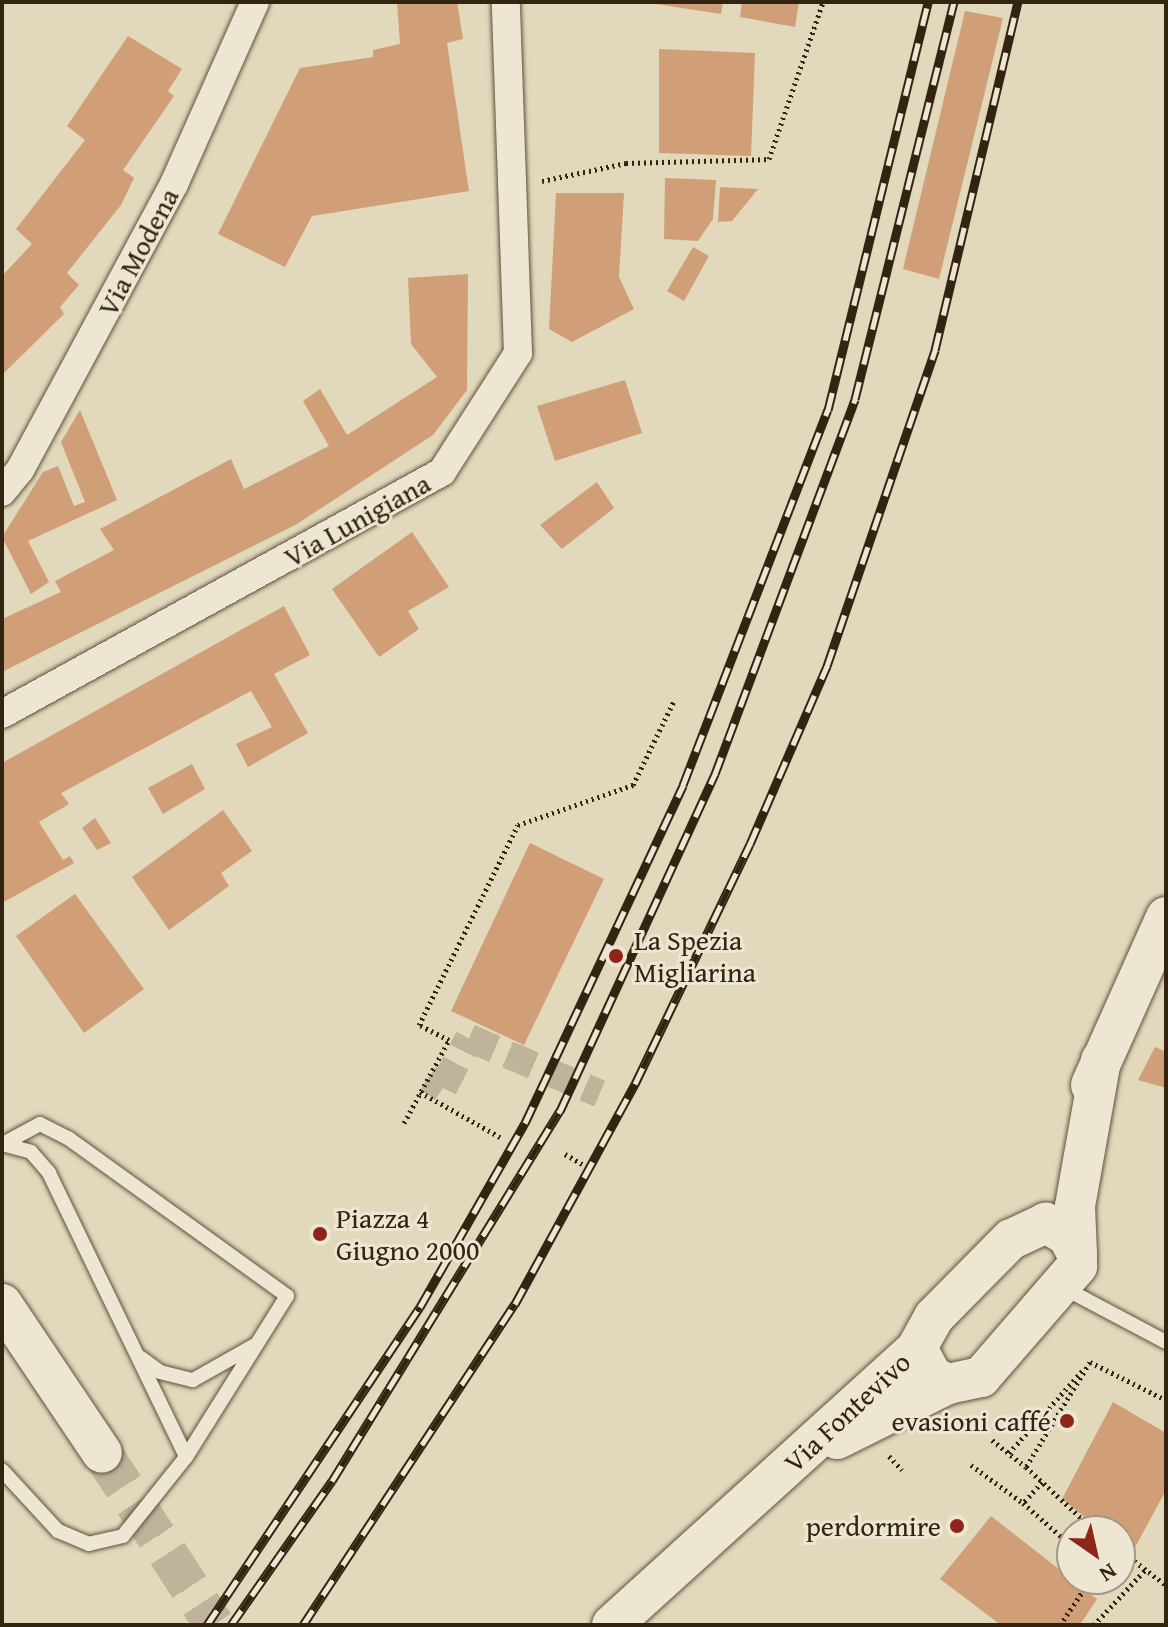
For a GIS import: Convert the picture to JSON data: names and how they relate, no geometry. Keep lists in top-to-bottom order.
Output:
{
  "streets": {
    "street": ["Via Modena", "Via Lunigiana", "Via Fontevivo"]
  },
  "places": [
    "La Spezia Migliarina",
    "Piazza 4 Giugno 2000",
    "evasioni caffé",
    "perdormire"
  ],
  "north": "bottom right"
}
